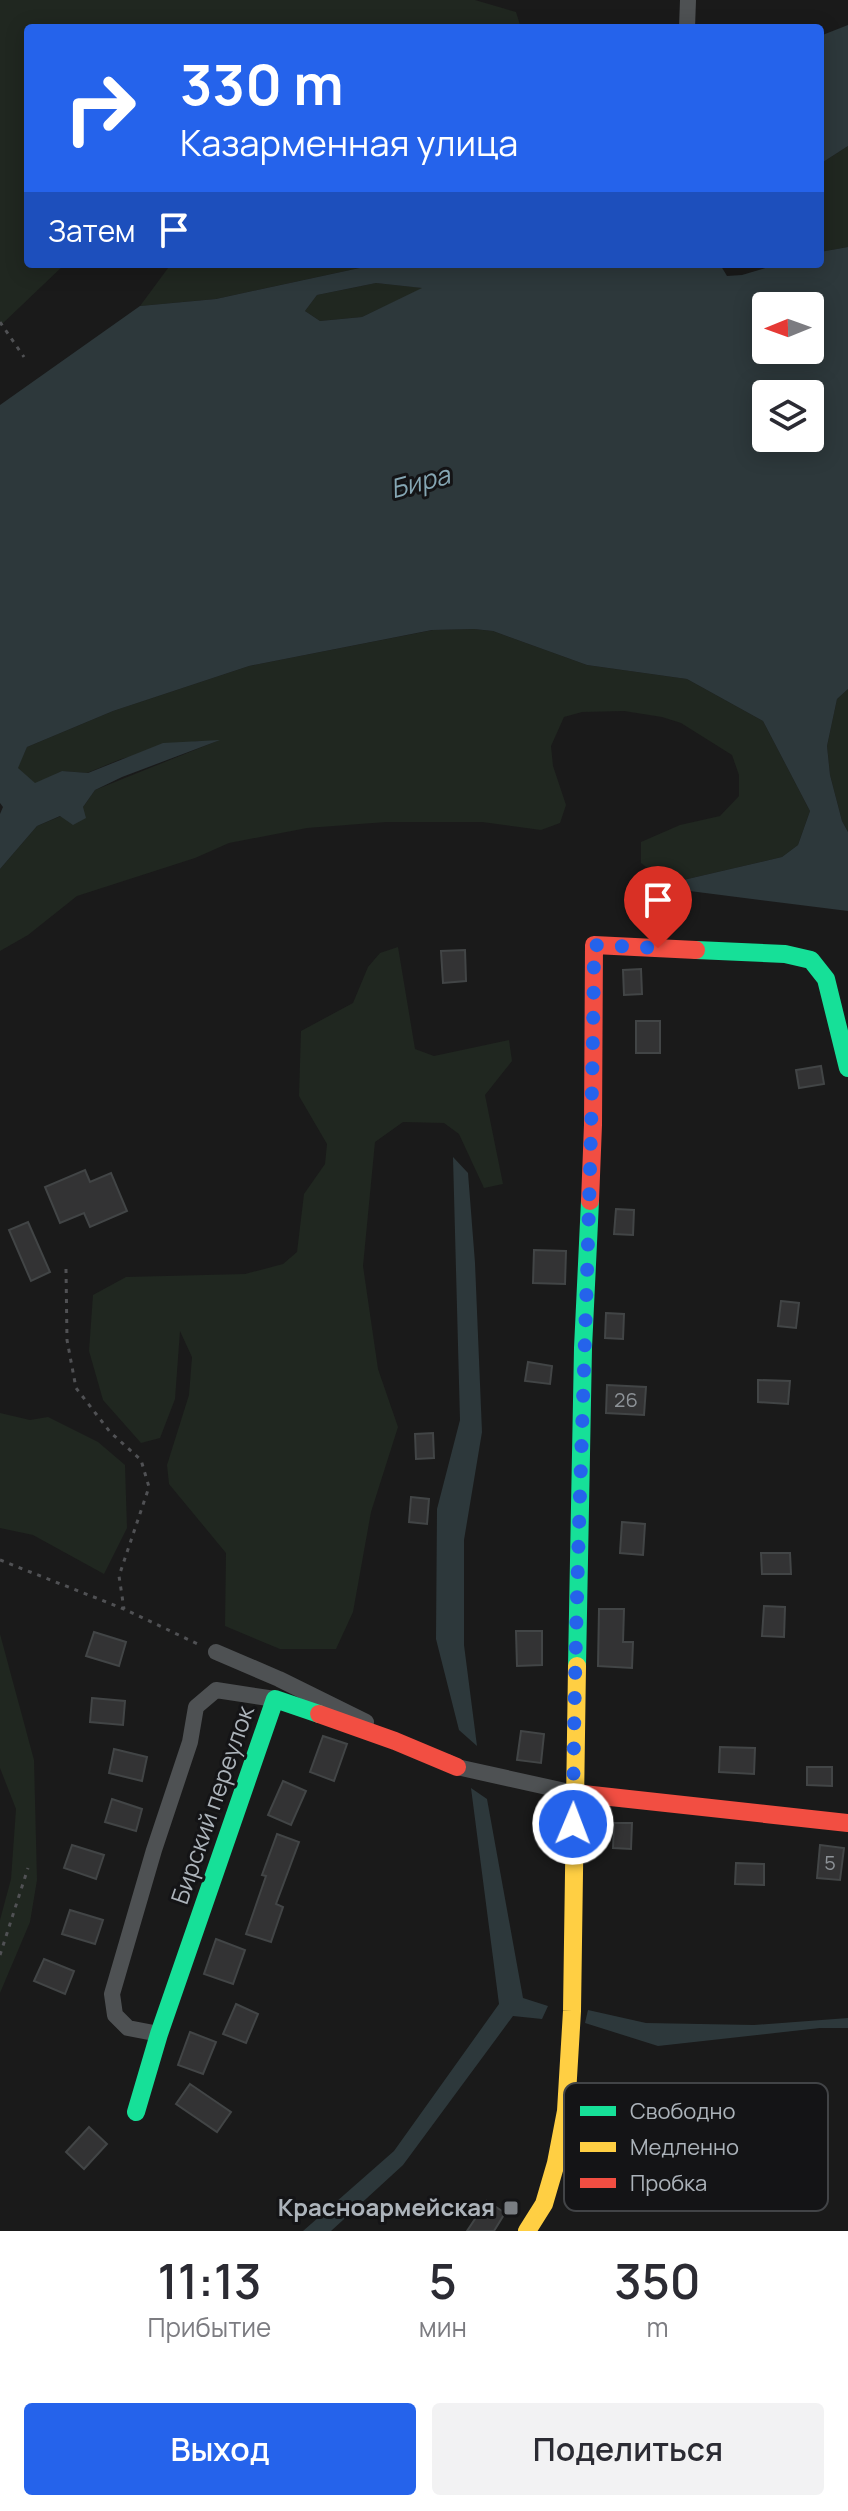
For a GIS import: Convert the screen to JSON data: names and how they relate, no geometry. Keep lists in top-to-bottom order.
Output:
{
  "streets": {
    "street": ["Бирский переулок"]
  },
  "water": ["Бира"],
  "places": {
    "transit": ["Красноармейская"]
  },
  "house_numbers": ["26", "5"],
  "legend": ["Свободно", "Медленно", "Пробка"],
  "north": "left",
  "page": {
    "turn": ["330 m", "Казарменная улица"],
    "then": "Затем",
    "eta": [
      "11:13",
      "Прибытие",
      "5",
      "мин",
      "350",
      "m"
    ],
    "buttons": ["Выход", "Поделиться"]
  }
}
